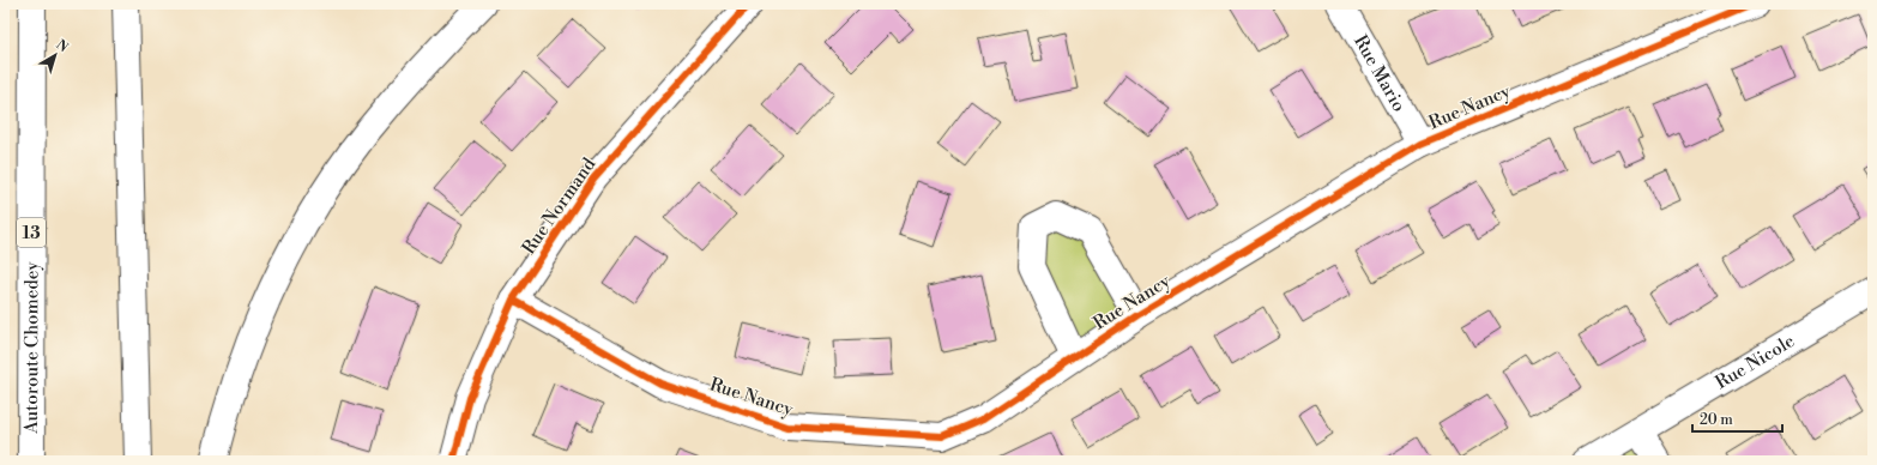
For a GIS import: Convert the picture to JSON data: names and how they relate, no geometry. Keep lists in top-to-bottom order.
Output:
{
  "streets": {
    "main road": [
      "Rue Mario",
      "Rue Nancy",
      "Rue Normand",
      "13",
      "Autoroute Chomedey",
      "Rue Nicole"
    ]
  },
  "crossings": [
    ["Rue Mario", "Rue Nancy"],
    ["Rue Nancy", "Rue Normand"]
  ],
  "scale_bar": "20 m",
  "north": "top right"
}
